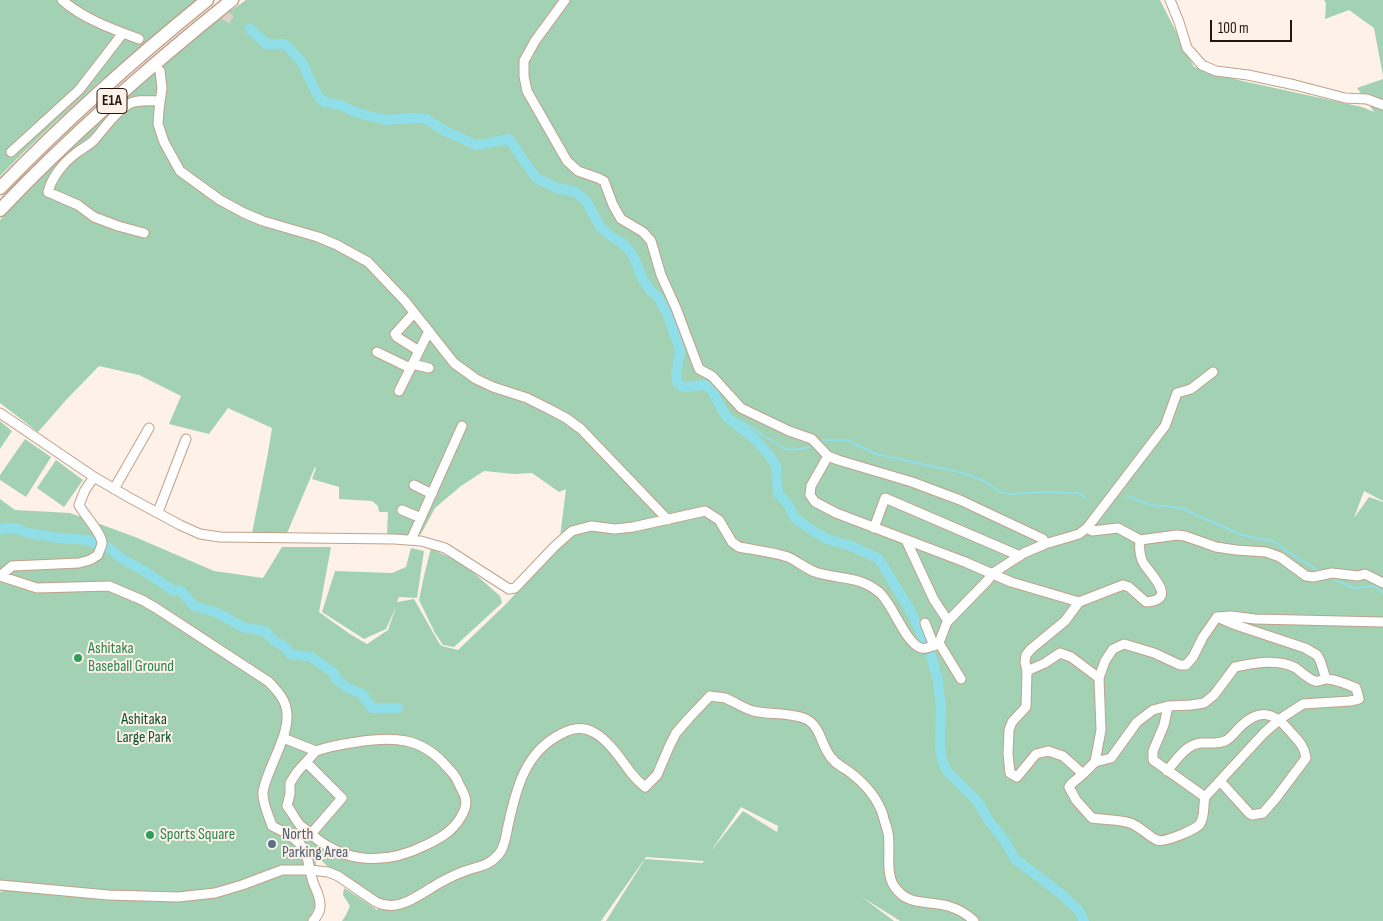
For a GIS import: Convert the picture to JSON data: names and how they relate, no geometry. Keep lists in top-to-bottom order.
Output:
{
  "streets": {
    "highway": ["E1A"]
  },
  "parks": ["Ashitaka Large Park"],
  "places": ["Ashitaka Baseball Ground", "Sports Square", "North Parking Area"],
  "scale_bar": "100 m"
}
